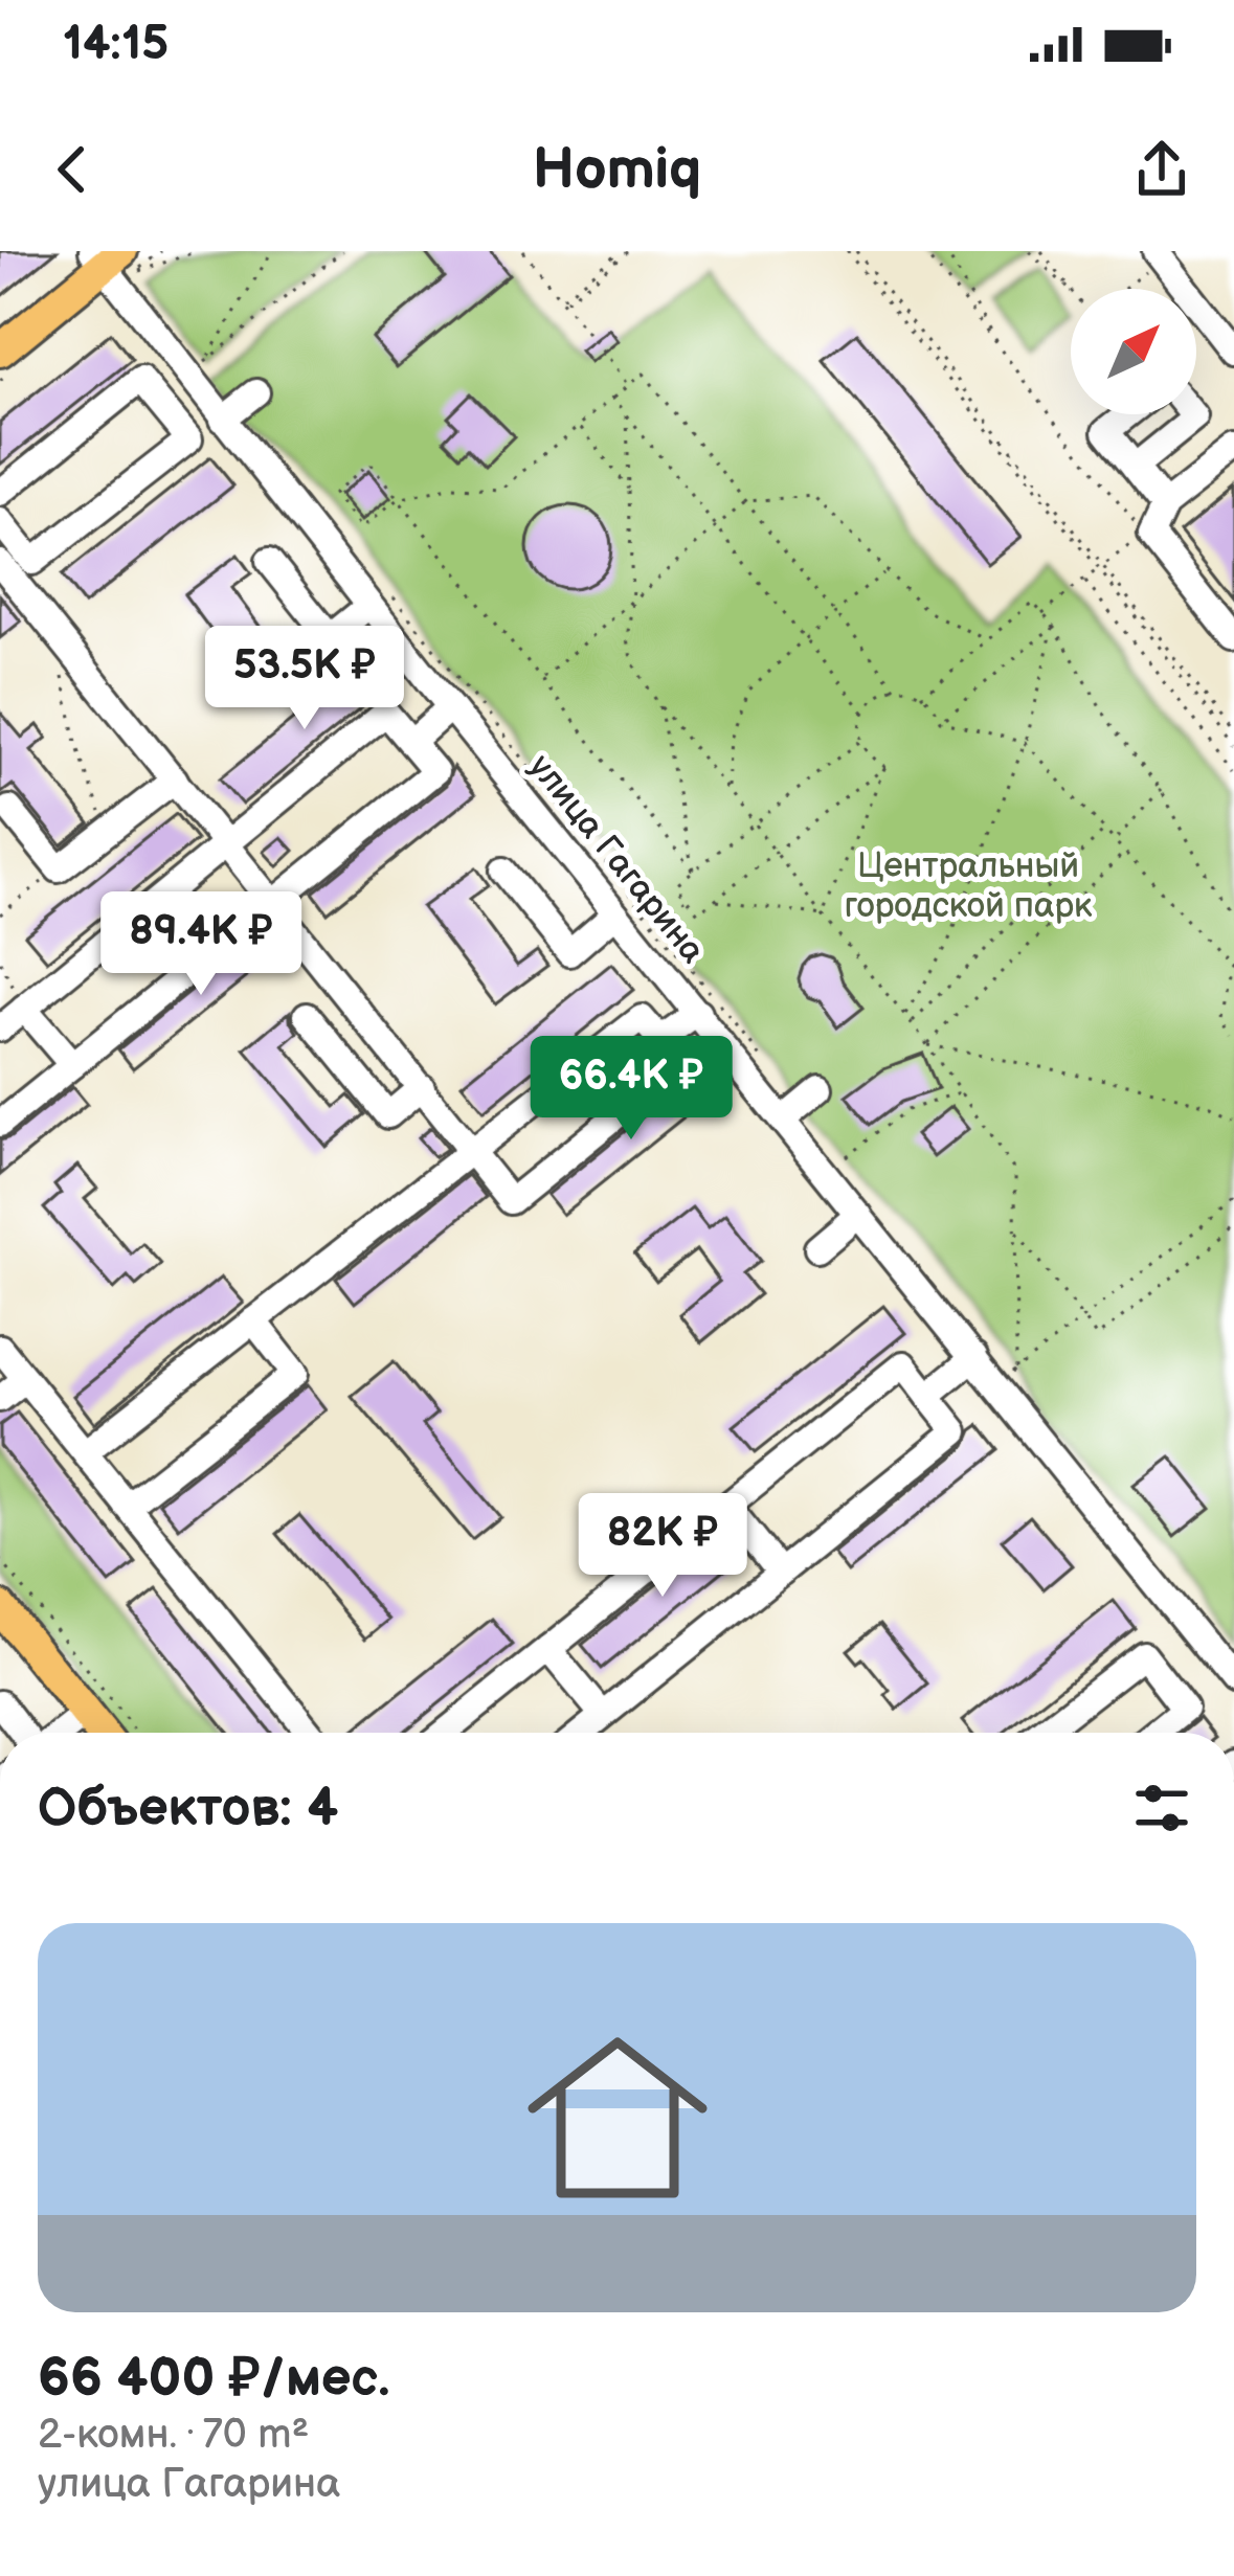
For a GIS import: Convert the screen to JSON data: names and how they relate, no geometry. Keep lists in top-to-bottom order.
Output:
{
  "streets": {
    "street": ["улица Гагарина"]
  },
  "parks": ["Центральный городской парк"],
  "north": "top right",
  "page": {
    "status": "14:15",
    "header": "Homiq",
    "price": [
      "53.5K ₽",
      "89.4K ₽",
      "66.4K ₽",
      "82K ₽"
    ],
    "heading": "Объектов: 4",
    "list": [
      {
        "name": "66 400 ₽/мес.",
        "note": "2-комн. · 70 m² · улица Гагарина"
      }
    ]
  }
}
